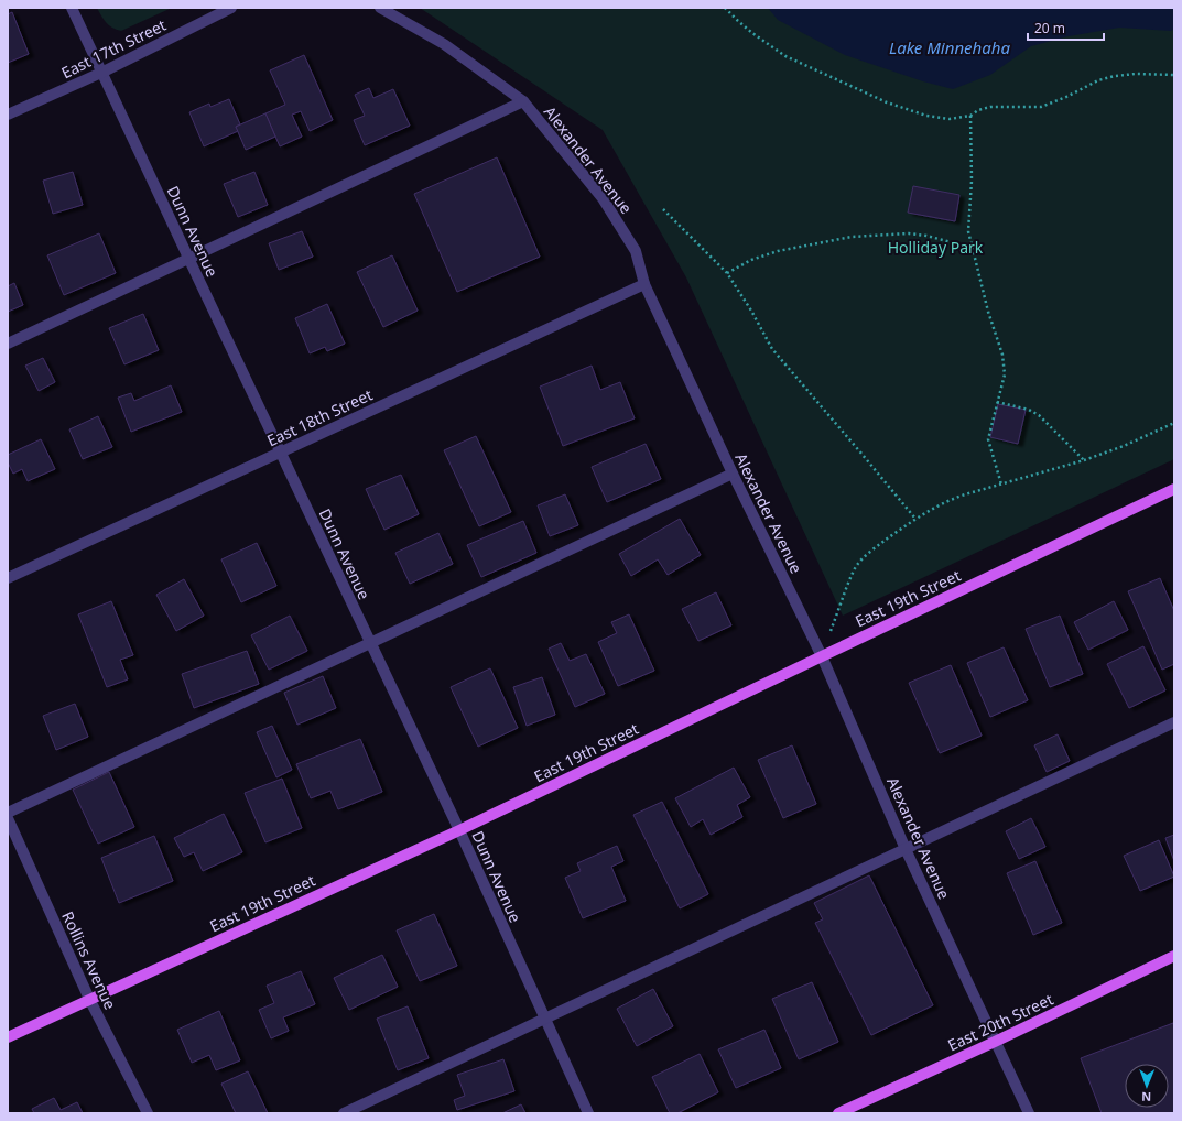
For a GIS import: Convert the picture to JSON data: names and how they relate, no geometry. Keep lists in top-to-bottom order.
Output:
{
  "streets": {
    "main road": ["East 19th Street", "East 20th Street"],
    "street": [
      "East 17th Street",
      "Alexander Avenue",
      "Dunn Avenue",
      "East 18th Street",
      "Rollins Avenue"
    ]
  },
  "crossings": [
    ["East 17th Street", "Dunn Avenue"],
    ["Alexander Avenue", "East 18th Street"],
    ["Alexander Avenue", "East 19th Street"],
    ["Alexander Avenue", "East 20th Street"],
    ["Dunn Avenue", "East 18th Street"],
    ["Dunn Avenue", "East 19th Street"],
    ["East 19th Street", "Rollins Avenue"]
  ],
  "water": ["Lake Minnehaha"],
  "parks": ["Holliday Park"],
  "scale_bar": "20 m",
  "north": "bottom"
}
